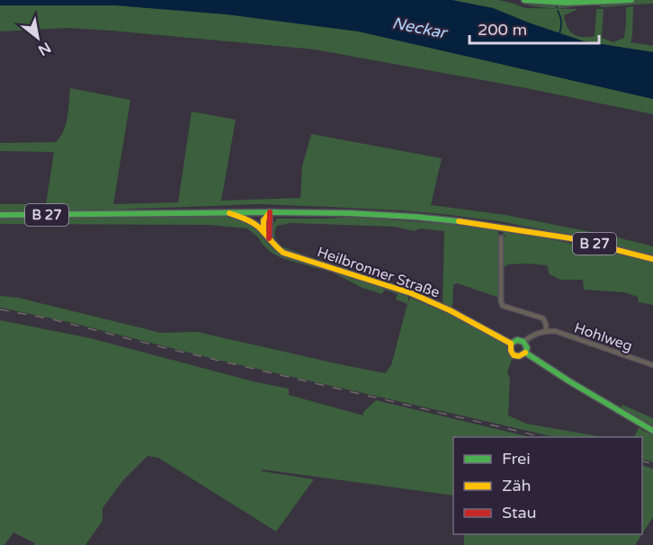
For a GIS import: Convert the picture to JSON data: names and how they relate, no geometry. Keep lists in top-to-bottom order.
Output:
{
  "streets": {
    "main road": ["B 27", "Heilbronner Straße"],
    "street": ["Hohlweg"]
  },
  "crossings": [
    ["B 27", "Heilbronner Straße"]
  ],
  "water": ["Neckar"],
  "legend": ["Frei", "Zäh", "Stau"],
  "scale_bar": "200 m",
  "north": "bottom right"
}
